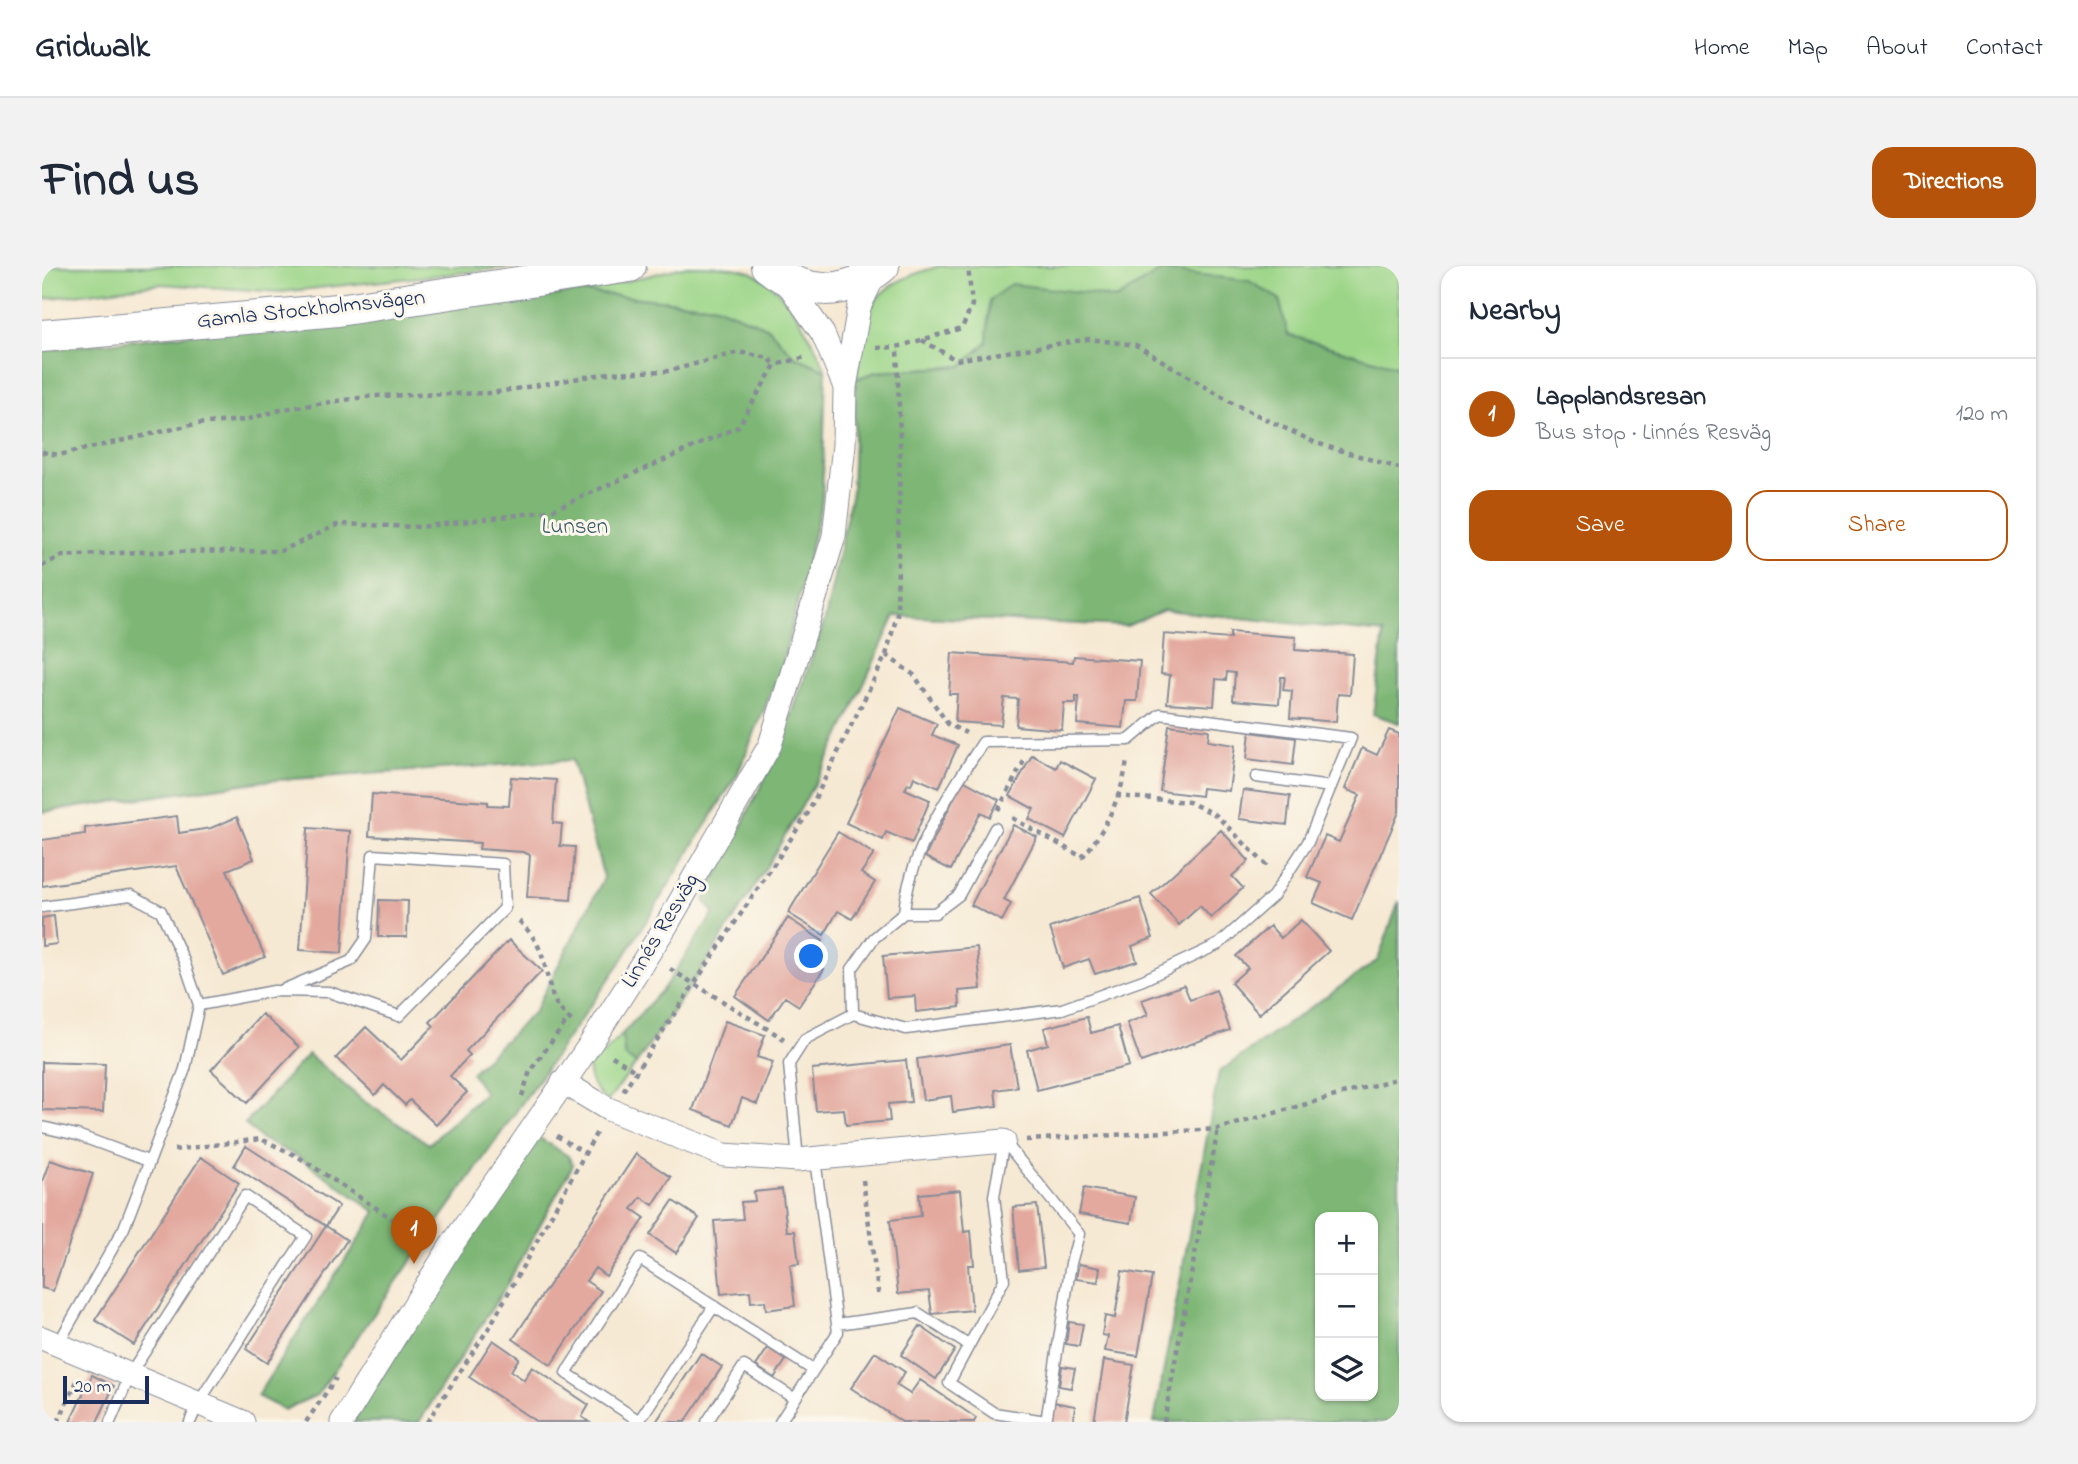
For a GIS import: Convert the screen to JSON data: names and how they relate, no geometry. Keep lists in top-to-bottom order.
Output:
{
  "streets": {
    "main road": ["Gamla Stockholmsvägen"],
    "street": ["Linnés Resväg"]
  },
  "parks": ["Lunsen"],
  "scale_bar": "20 m",
  "page": {
    "header": "Gridwalk",
    "nav": [
      "Home",
      "Map",
      "About",
      "Contact"
    ],
    "title": "Find us",
    "buttons": [
      "Directions",
      ["Save", "Share"]
    ],
    "heading": "Nearby",
    "list": [
      {
        "mark": "1",
        "name": "Lapplandsresan",
        "note": "Bus stop · Linnés Resväg",
        "value": "120 m"
      }
    ],
    "pins": "1",
    "map_buttons": ["+", "−"],
    "scale": "20 m"
  }
}
